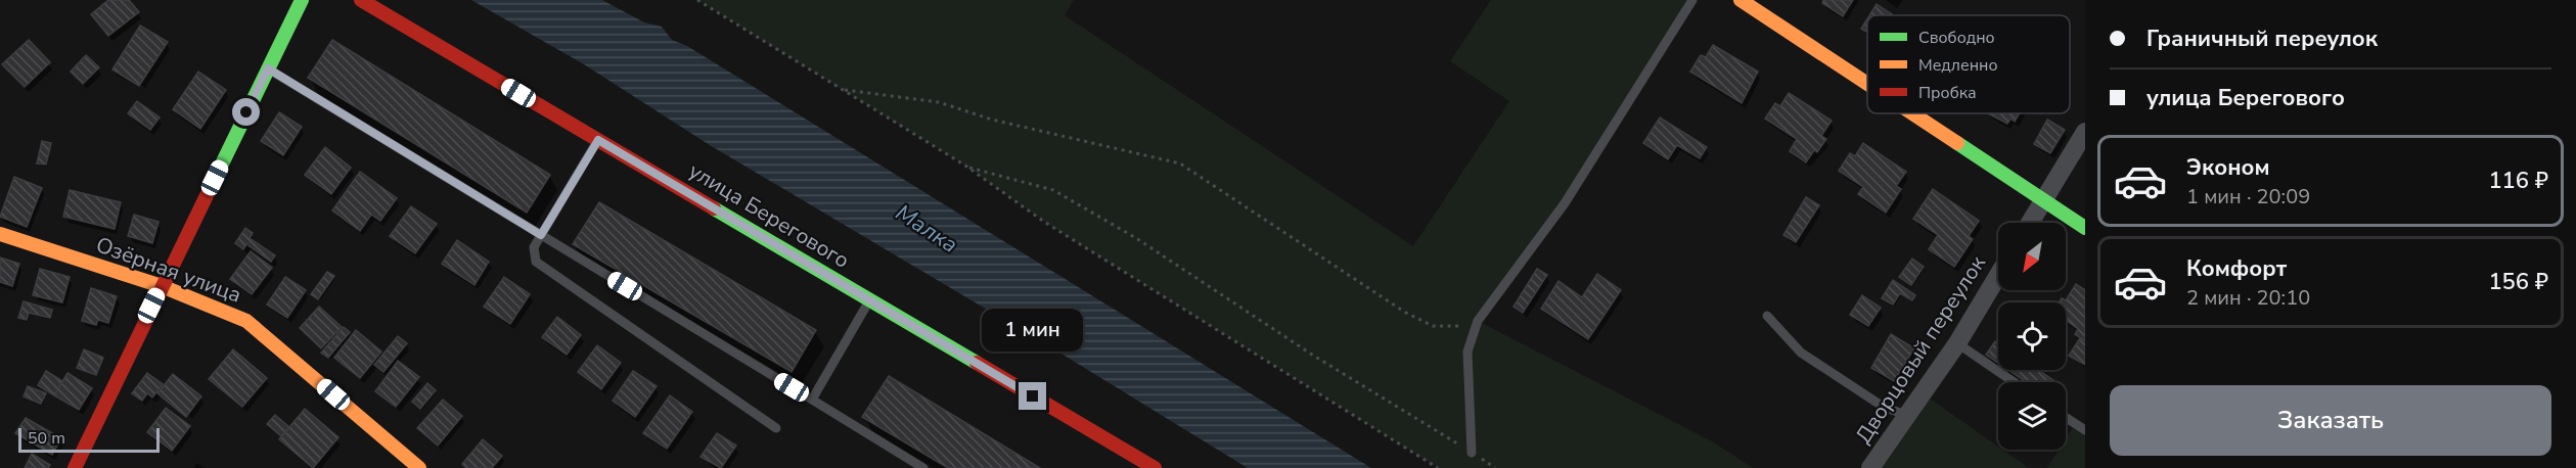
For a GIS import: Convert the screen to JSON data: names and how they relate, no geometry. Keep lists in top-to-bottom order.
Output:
{
  "streets": {
    "street": ["улица Берегового", "Озёрная улица", "Дворцовый переулок"]
  },
  "water": ["Малка"],
  "legend": ["Свободно", "Медленно", "Пробка"],
  "scale_bar": "50 m",
  "north": "bottom left",
  "page": {
    "banner": ["Граничный переулок", "улица Берегового"],
    "list": [
      {
        "name": "Эконом",
        "note": "1 мин · 20:09",
        "value": "116 ₽"
      },
      {
        "name": "Комфорт",
        "note": "2 мин · 20:10",
        "value": "156 ₽"
      }
    ],
    "bubble": "1 мин",
    "buttons": "Заказать",
    "scale": "50 m"
  }
}
